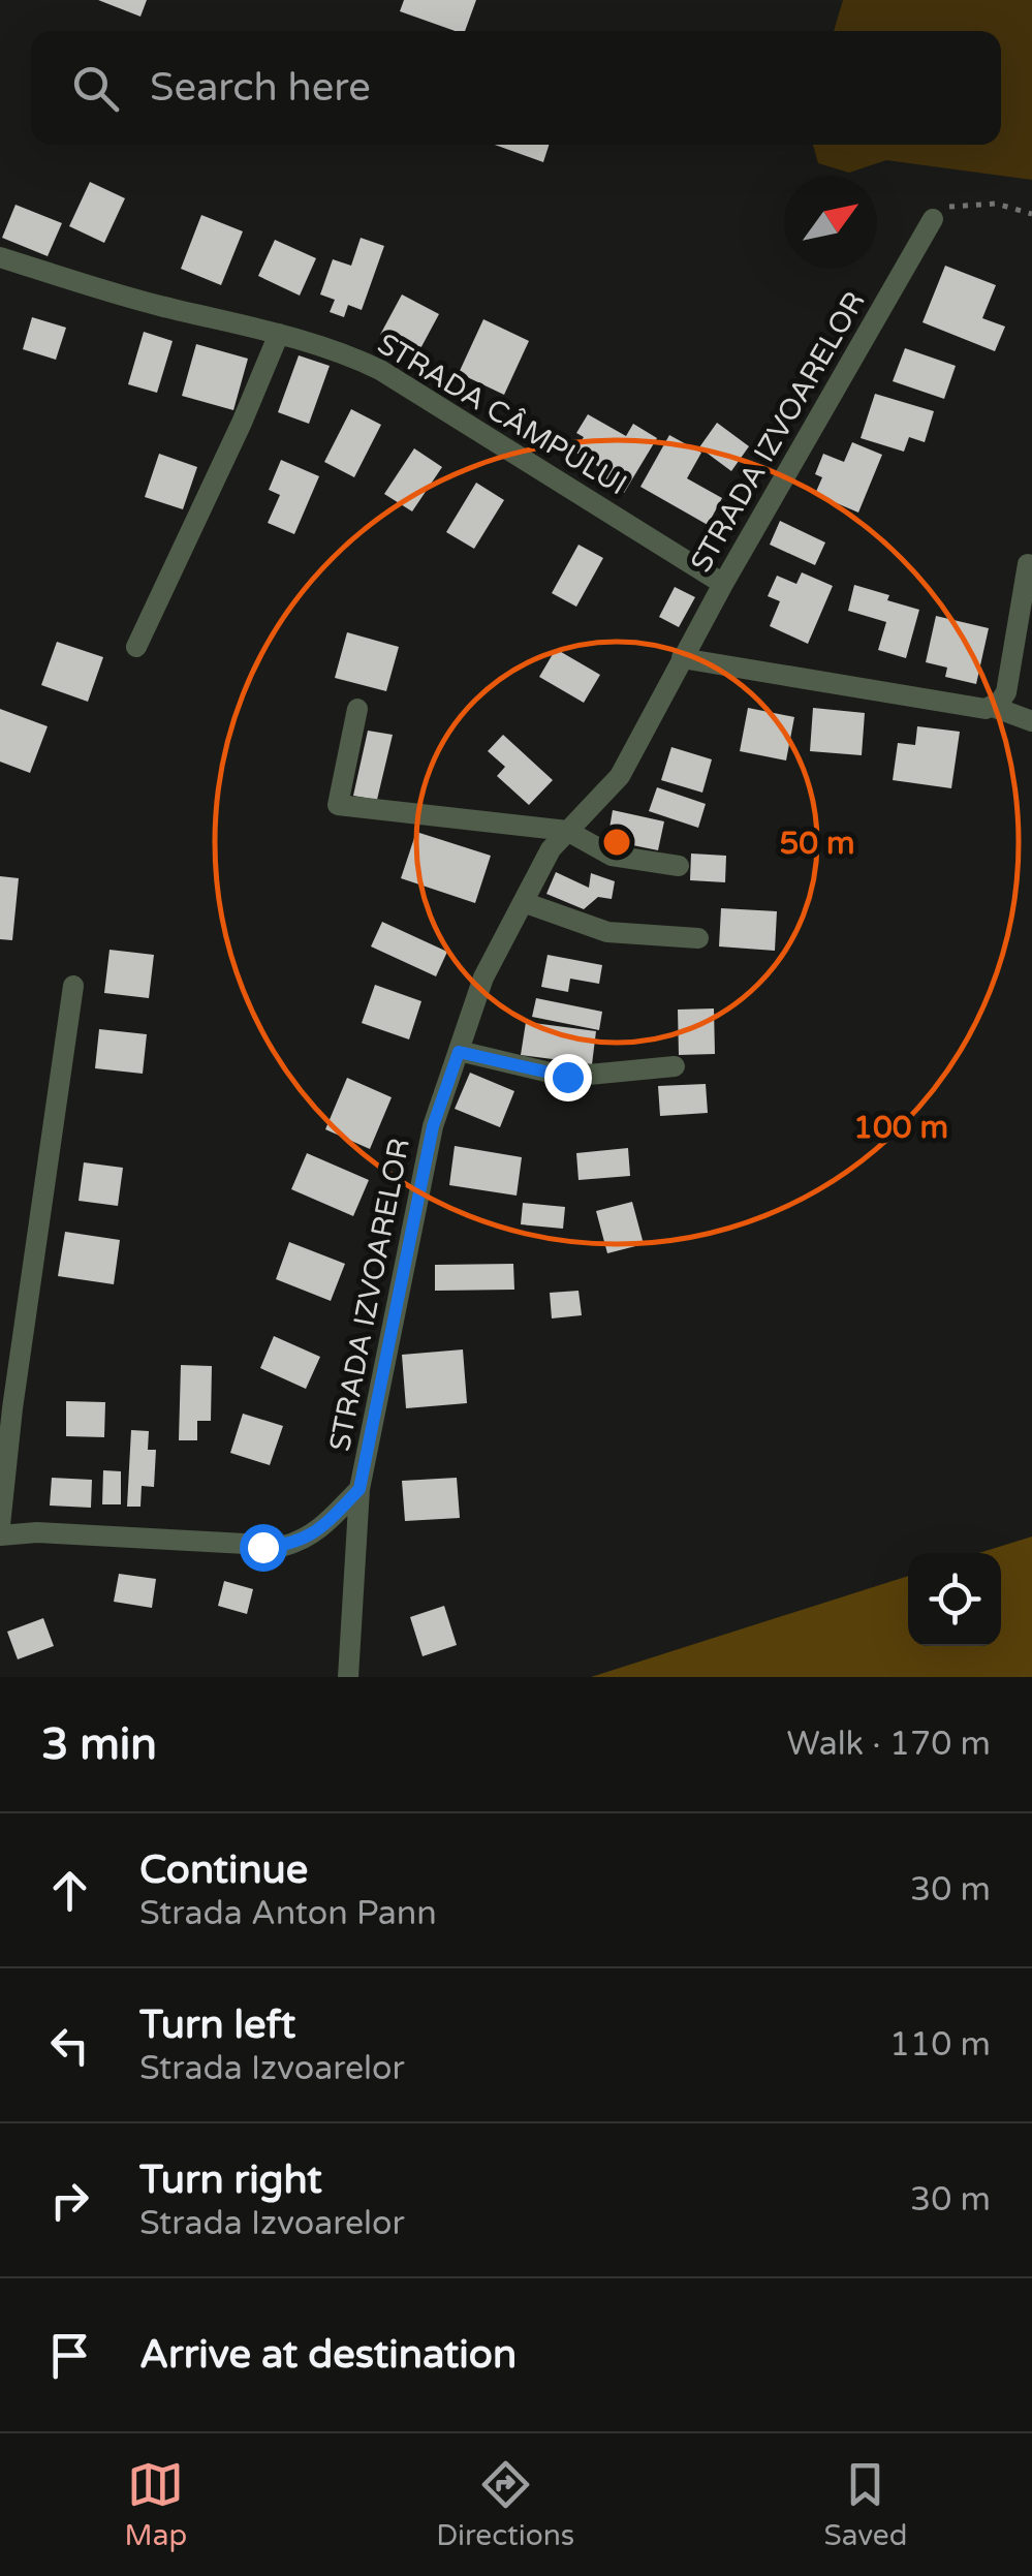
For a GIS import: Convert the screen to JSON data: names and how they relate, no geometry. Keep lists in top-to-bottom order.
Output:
{
  "streets": {
    "street": ["STRADA CÂMPULUI", "STRADA IZVOARELOR"]
  },
  "crossings": [
    ["STRADA CÂMPULUI", "STRADA IZVOARELOR"]
  ],
  "north": "top right",
  "page": {
    "search": "Search here",
    "heading": ["3 min", "Walk · 170 m"],
    "list": [
      ["Continue", "Strada Anton Pann", "30 m"],
      ["Turn left", "Strada Izvoarelor", "110 m"],
      ["Turn right", "Strada Izvoarelor", "30 m"],
      "Arrive at destination"
    ],
    "nav": ["Map", "Directions", "Saved"]
  },
  "rings": ["50 m", "100 m"]
}
